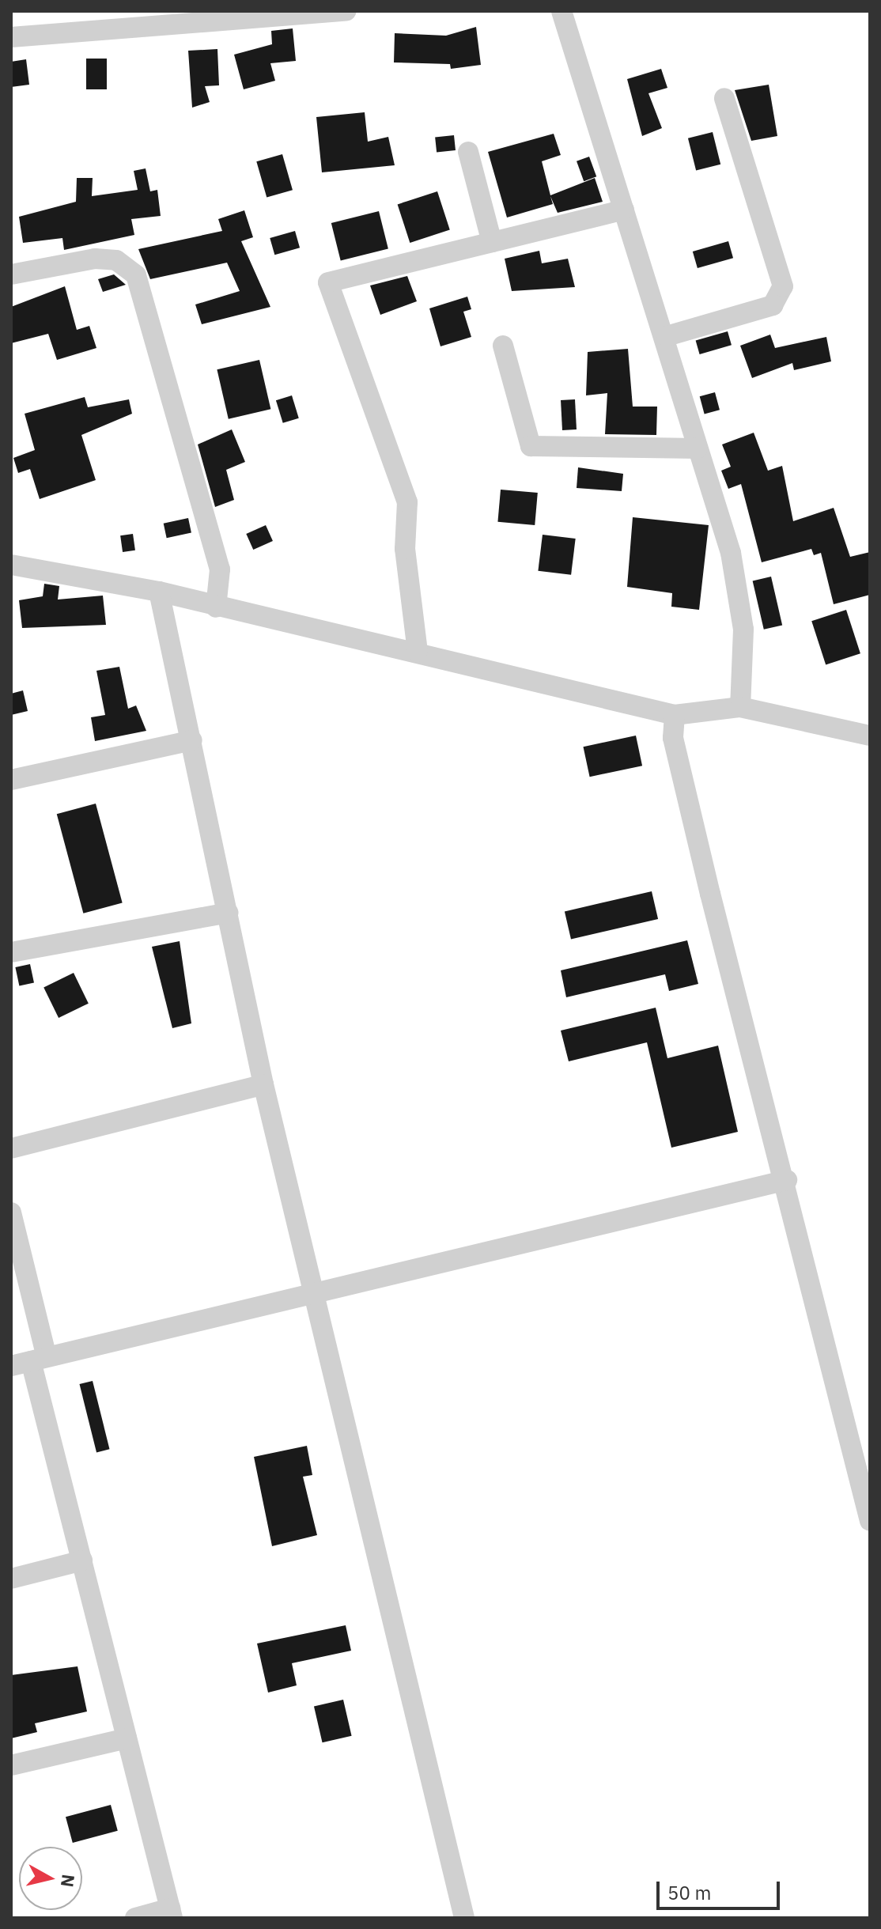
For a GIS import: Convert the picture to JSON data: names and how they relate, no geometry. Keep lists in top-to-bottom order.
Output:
{
  "scale_bar": "50 m",
  "north": "right"
}
